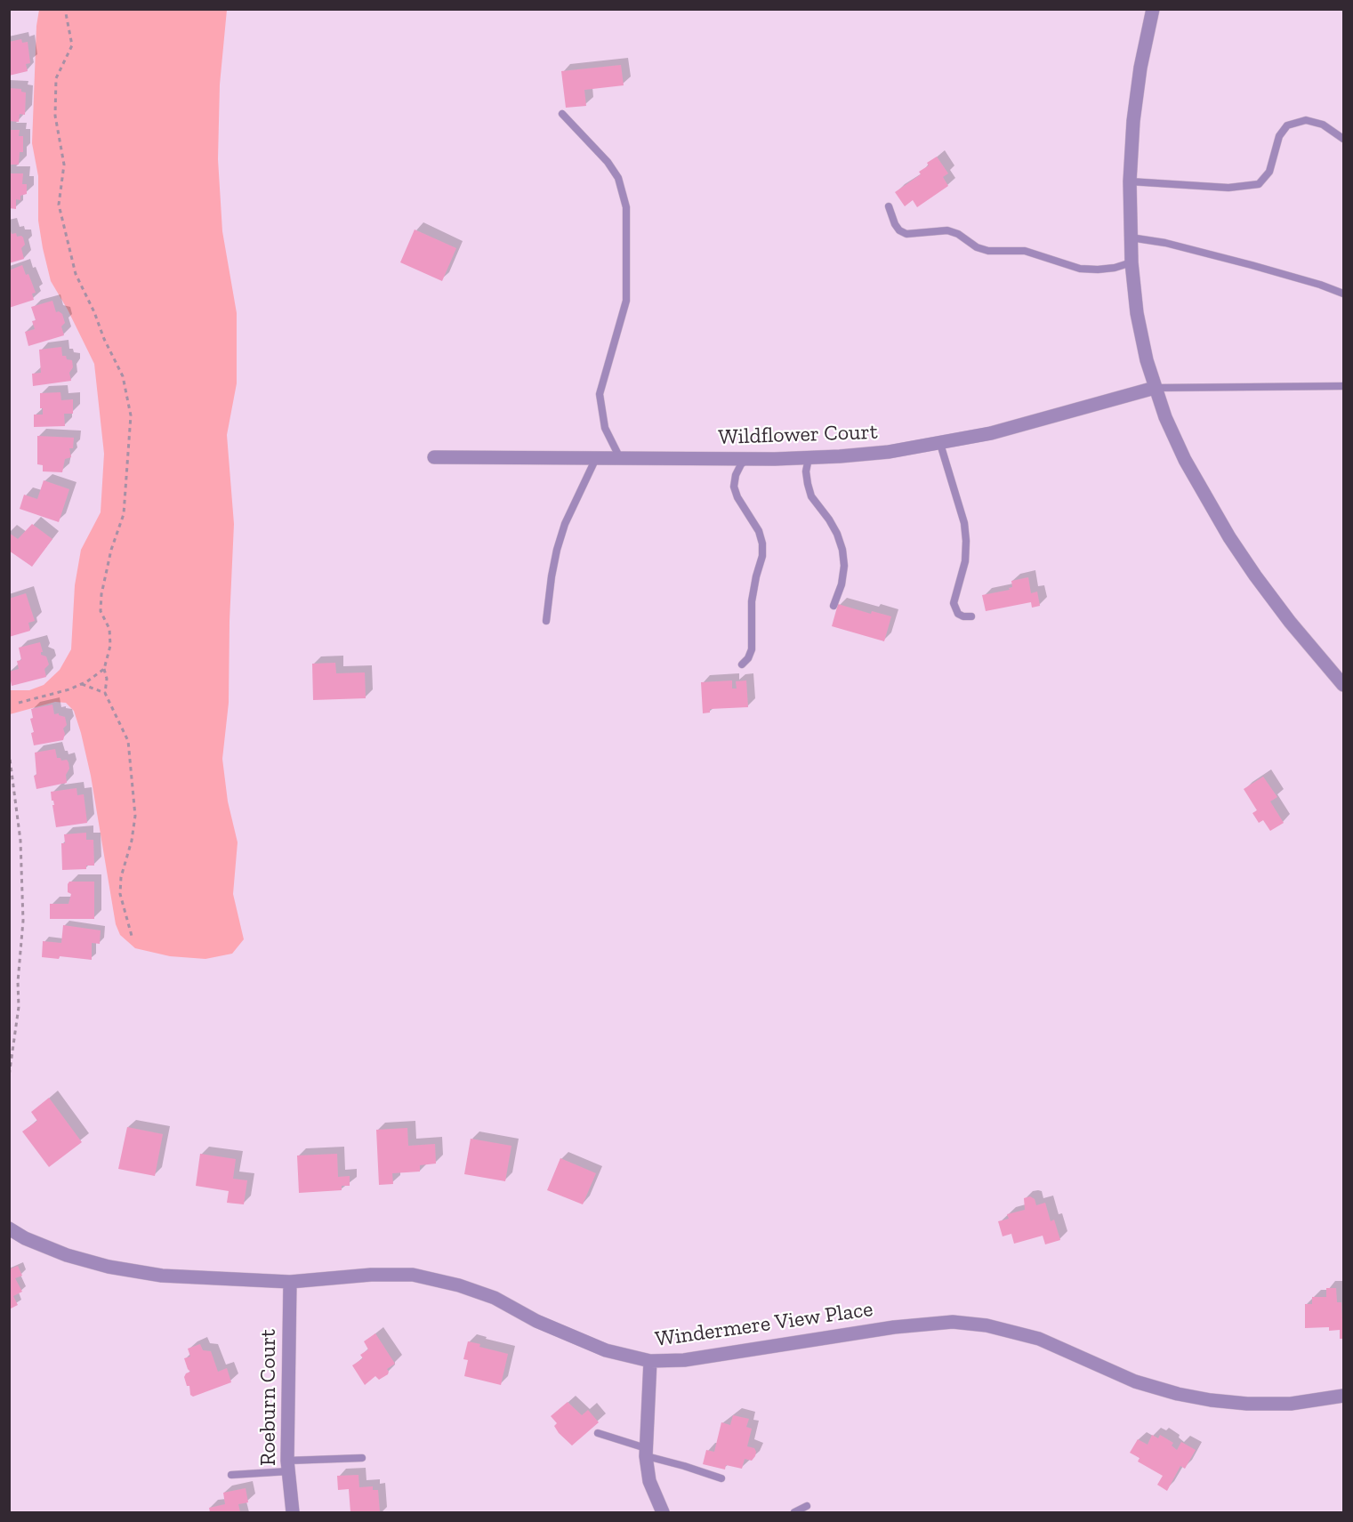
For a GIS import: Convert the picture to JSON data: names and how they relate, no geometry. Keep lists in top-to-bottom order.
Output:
{
  "streets": {
    "street": ["Wildflower Court", "Windermere View Place", "Roeburn Court"]
  },
  "crossings": [
    ["Windermere View Place", "Roeburn Court"]
  ]
}
